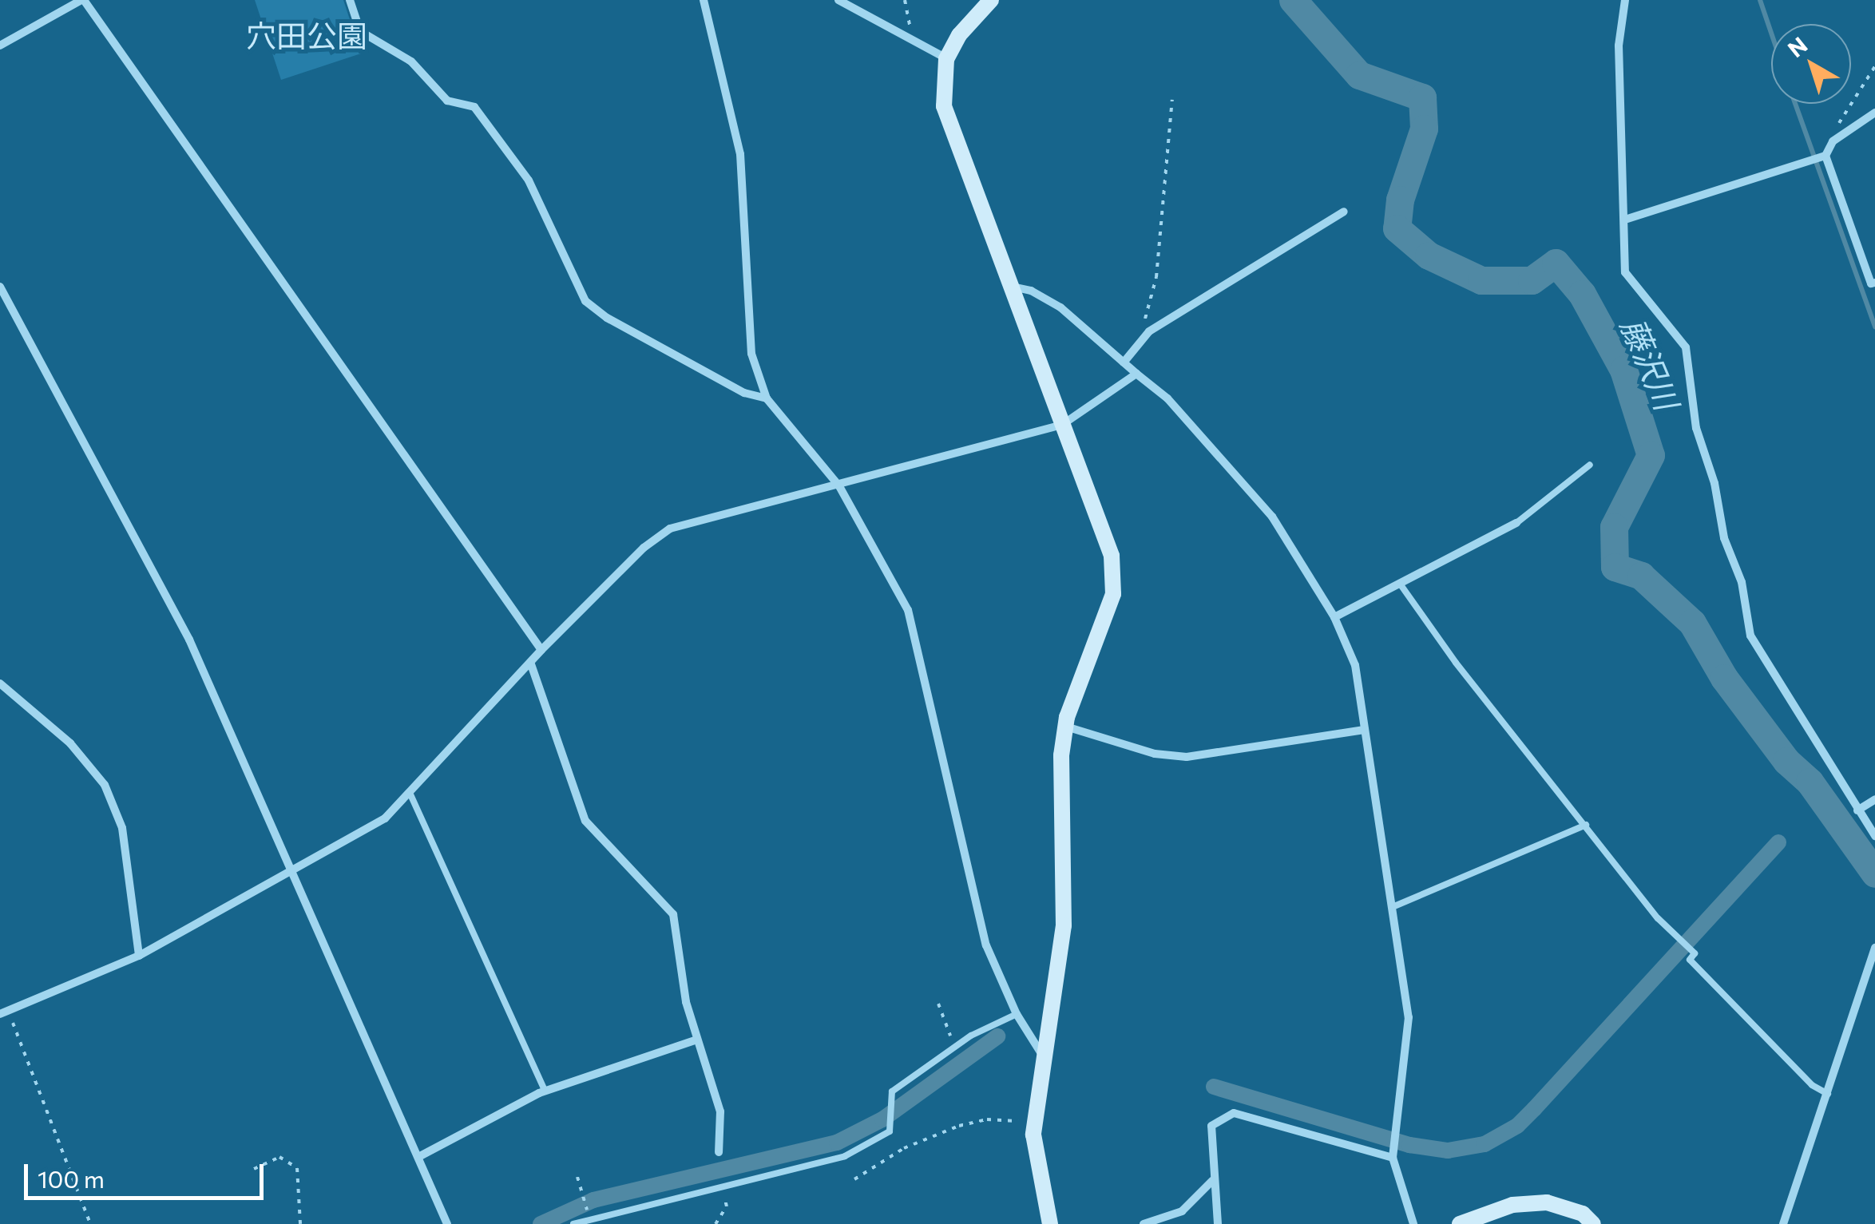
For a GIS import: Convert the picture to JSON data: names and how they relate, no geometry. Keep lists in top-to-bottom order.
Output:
{
  "water": ["藤沢川"],
  "parks": ["穴田公園"],
  "scale_bar": "100 m",
  "north": "top left"
}
